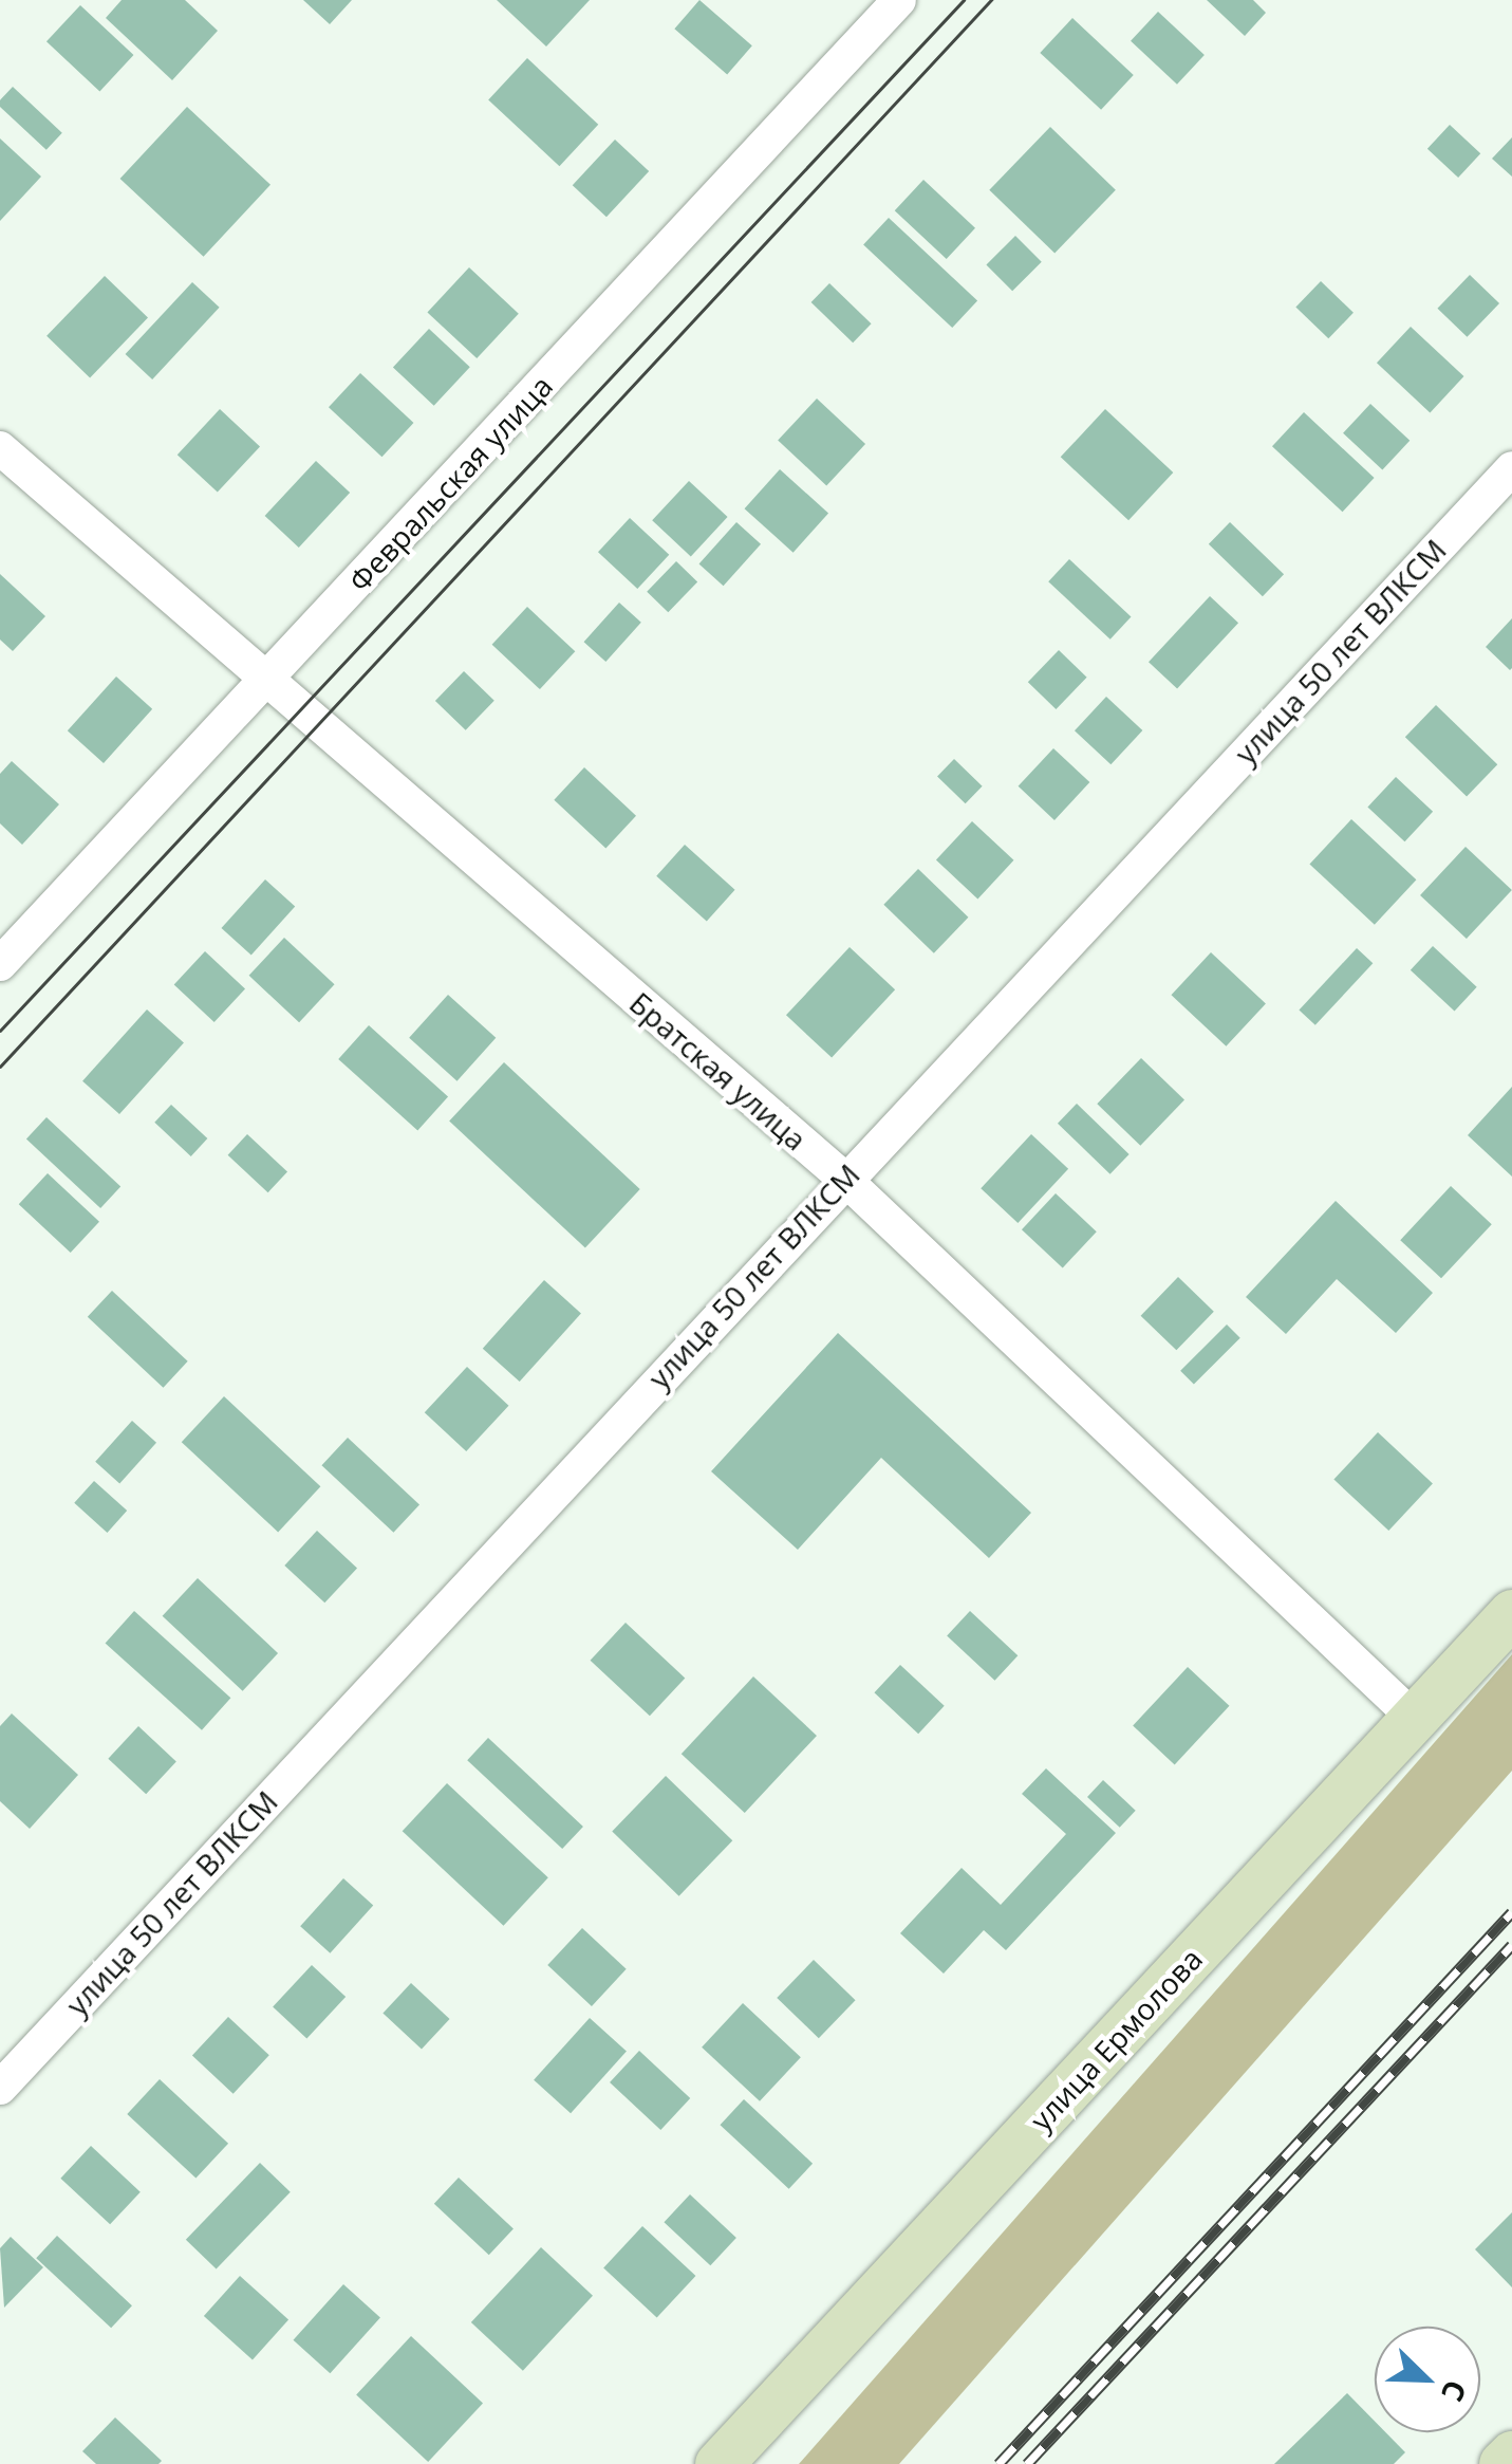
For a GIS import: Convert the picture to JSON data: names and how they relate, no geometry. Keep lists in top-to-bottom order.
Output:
{
  "streets": {
    "street": [
      "Февральская улица",
      "улица 50 лет ВЛКСМ",
      "Братская улица",
      "улица Ермолова"
    ]
  },
  "crossings": [
    ["Февральская улица", "Братская улица"],
    ["улица 50 лет ВЛКСМ", "Братская улица"],
    ["Братская улица", "улица Ермолова"]
  ],
  "north": "bottom right"
}
